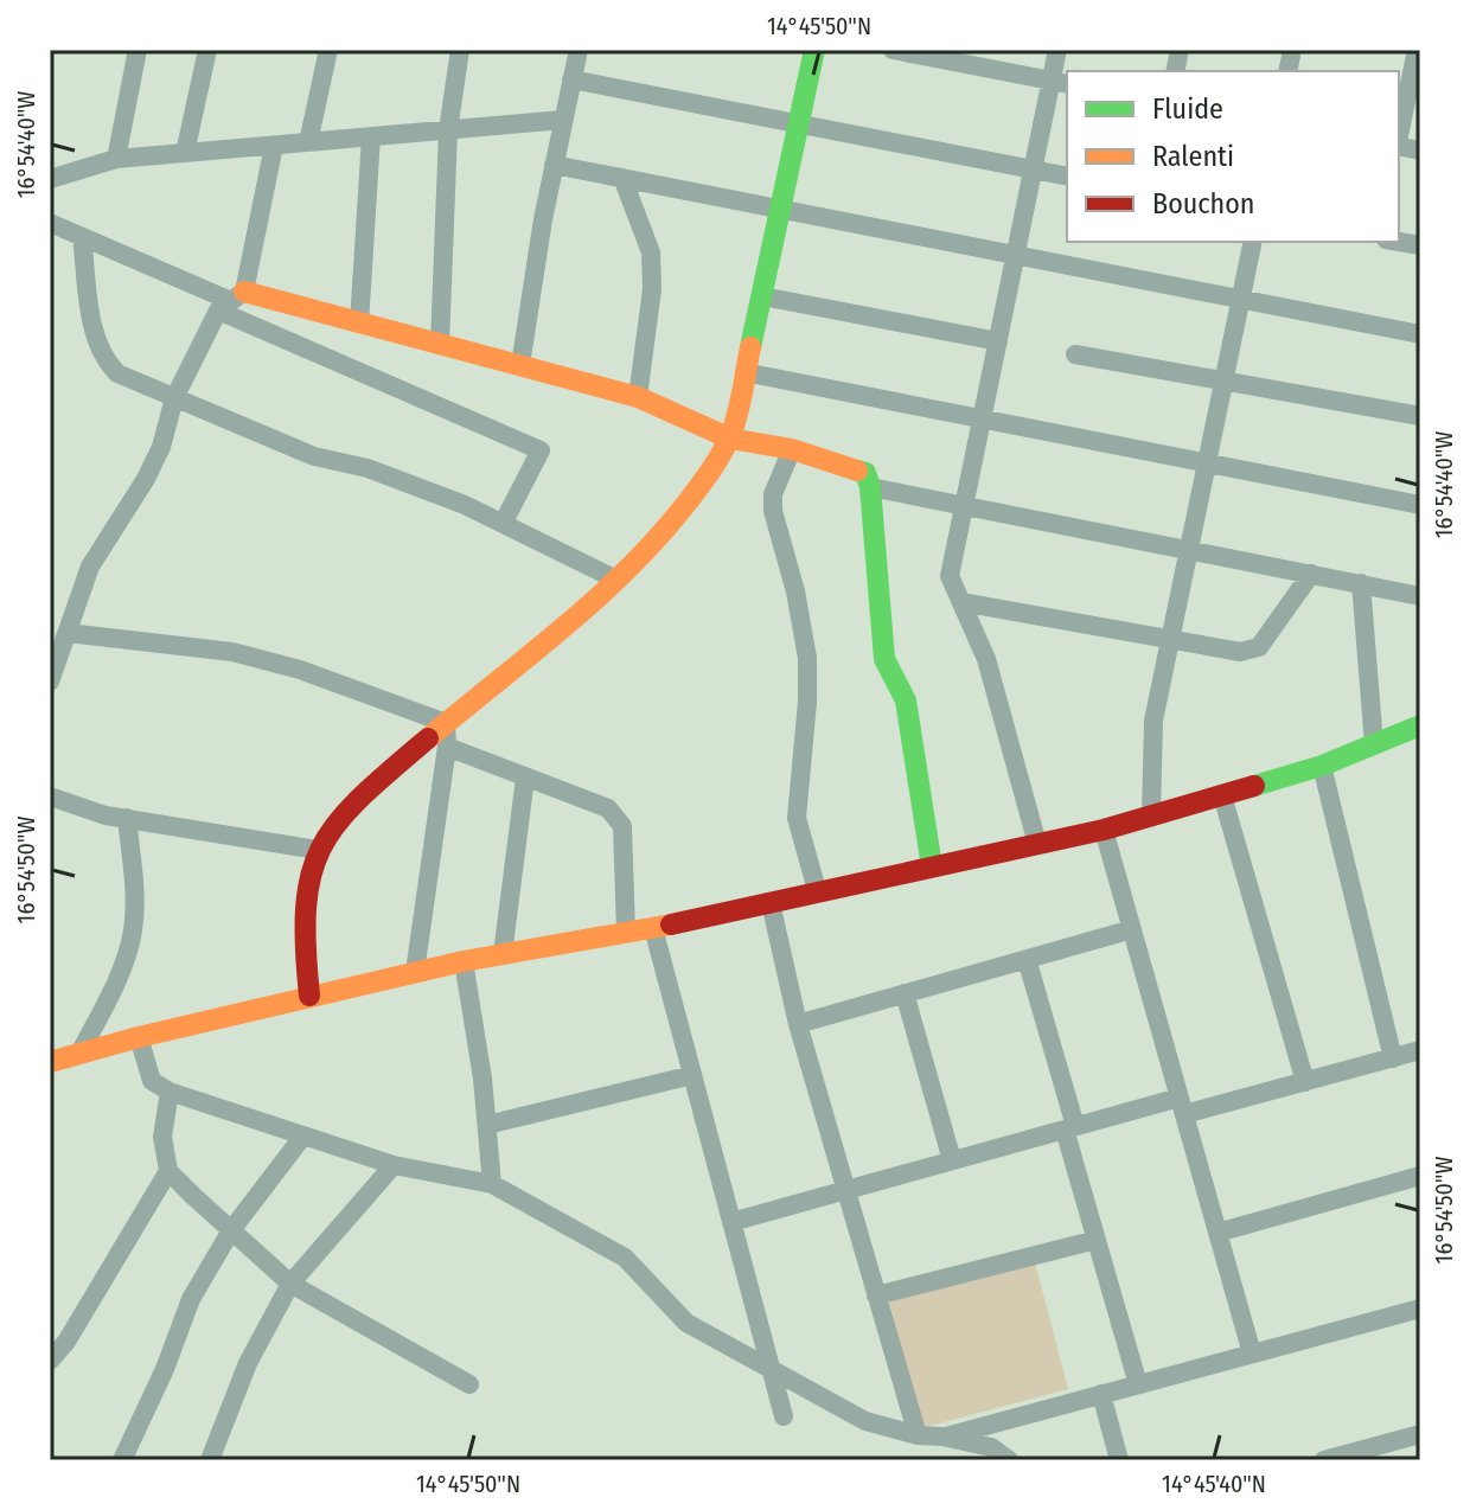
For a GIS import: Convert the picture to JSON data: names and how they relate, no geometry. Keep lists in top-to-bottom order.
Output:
{
  "legend": ["Fluide", "Ralenti", "Bouchon"],
  "coordinates": [
    "14°45'50\"N",
    "16°54'40\"W",
    "16°54'50\"W",
    "14°45'40\"N"
  ]
}
